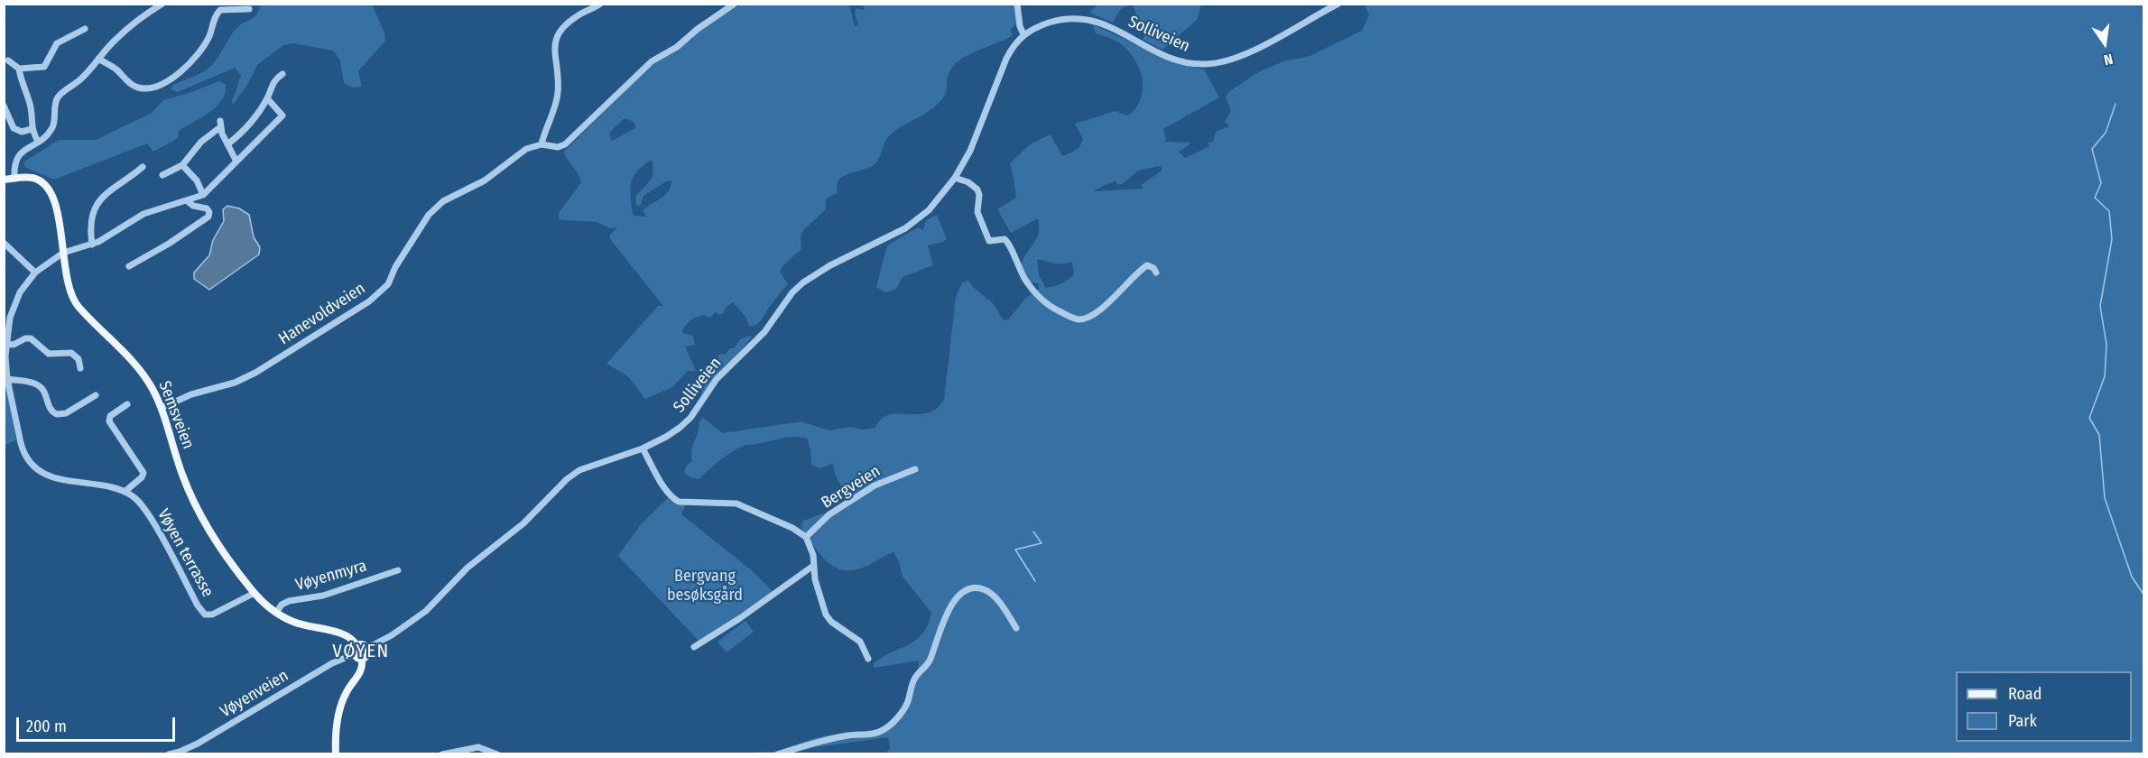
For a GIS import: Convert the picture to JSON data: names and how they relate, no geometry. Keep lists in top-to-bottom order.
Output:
{
  "streets": {
    "main road": ["Semsveien"],
    "street": [
      "Solliveien",
      "Hanevoldveien",
      "Bergveien",
      "Vøyen terrasse",
      "Vøyenmyra",
      "Vøyenveien"
    ]
  },
  "crossings": [
    ["Solliveien", "Semsveien"],
    ["Solliveien", "Vøyenveien"],
    ["Hanevoldveien", "Semsveien"],
    ["Semsveien", "Vøyen terrasse"],
    ["Semsveien", "Vøyenmyra"],
    ["Semsveien", "Vøyenveien"]
  ],
  "districts": ["VØYEN"],
  "parks": ["Bergvang besøksgård"],
  "legend": ["Road", "Park"],
  "scale_bar": "200 m",
  "north": "bottom"
}
